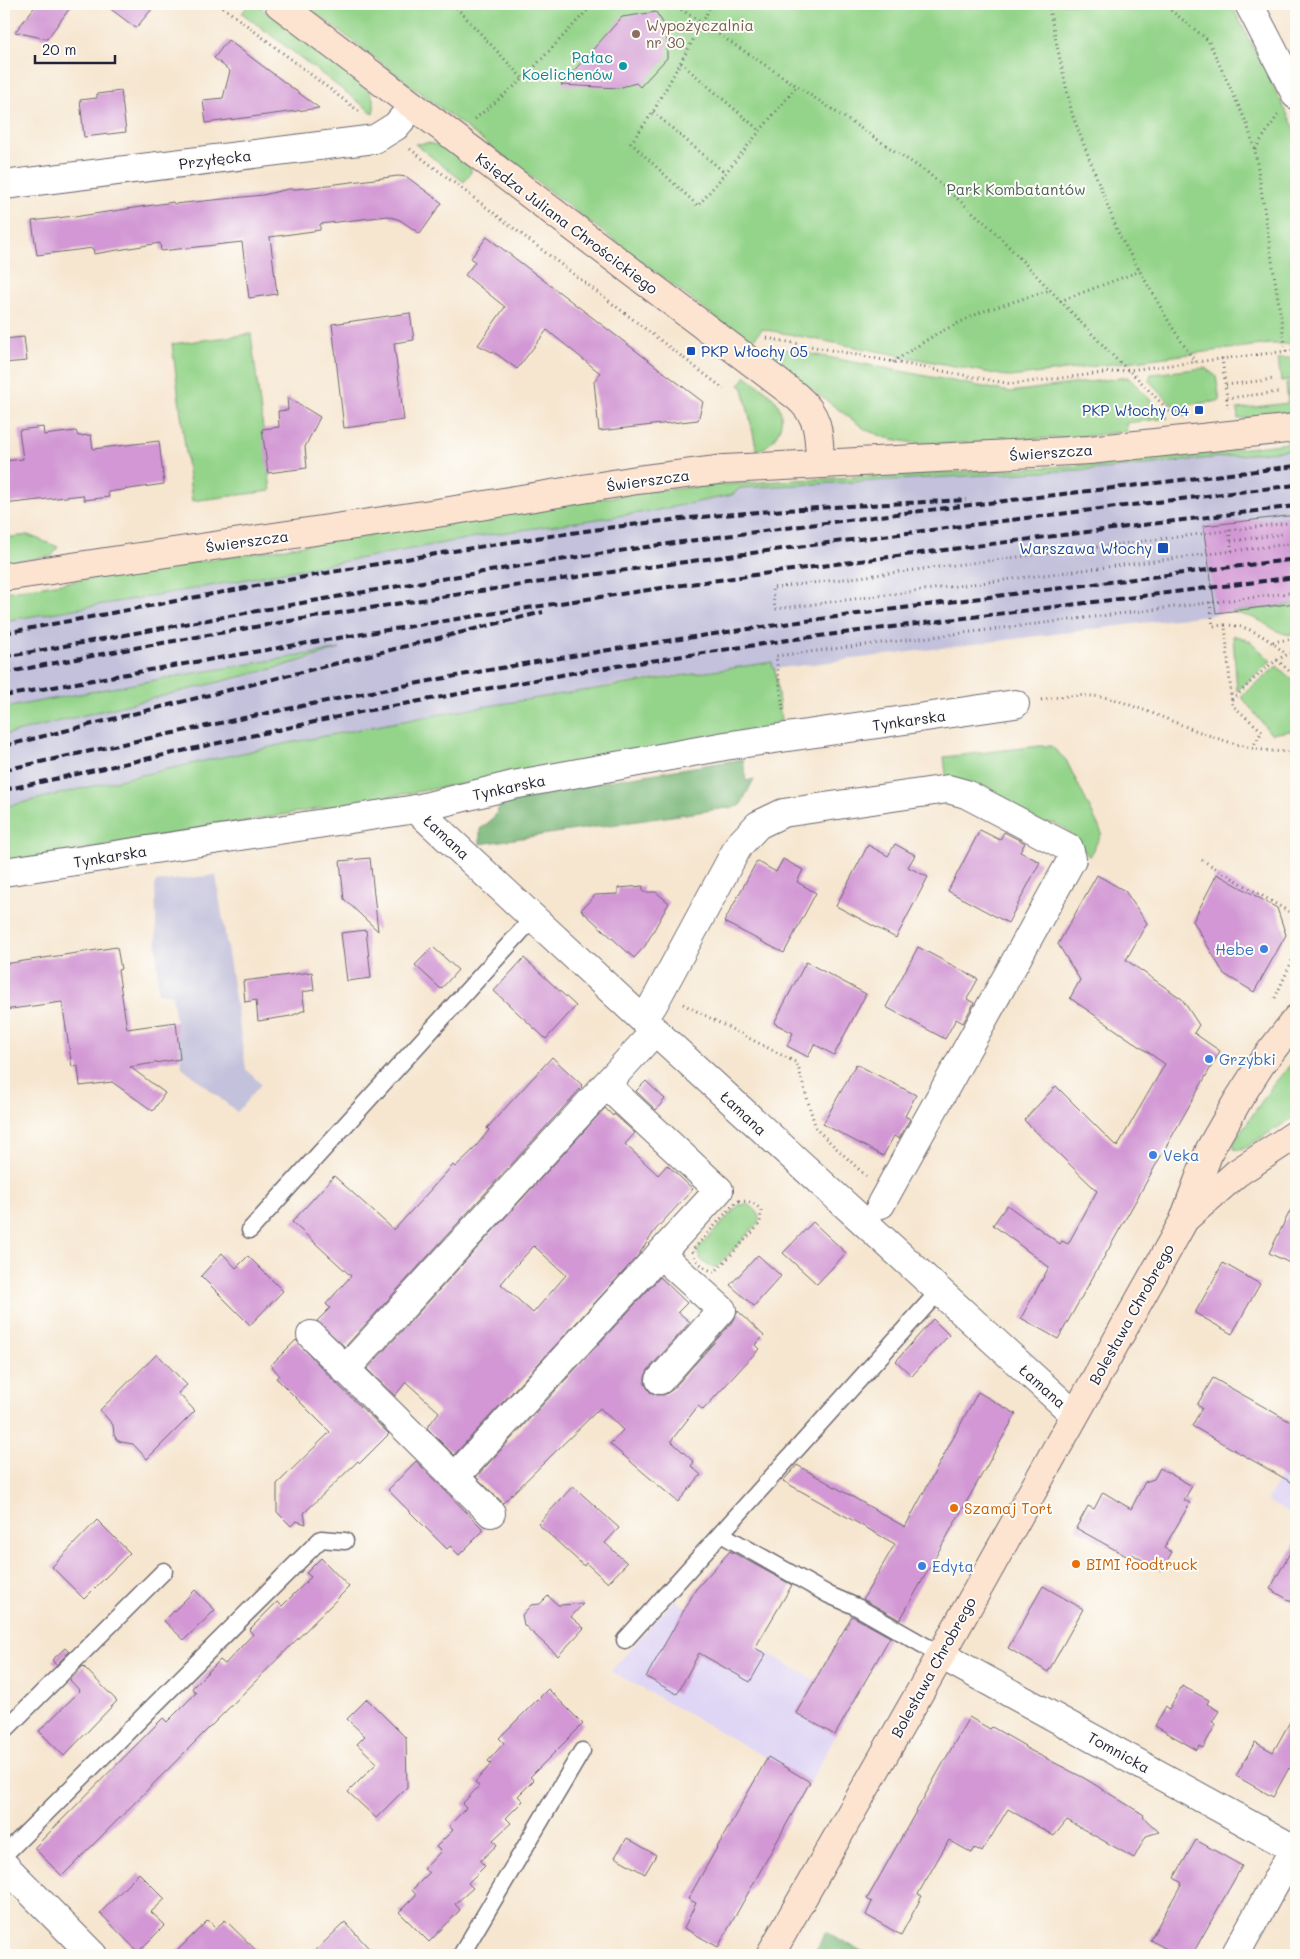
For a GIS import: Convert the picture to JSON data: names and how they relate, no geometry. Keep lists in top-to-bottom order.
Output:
{
  "streets": {
    "street": [
      "Przyłęcka",
      "Księdza Juliana Chrościckiego",
      "Świerszcza",
      "Tynkarska",
      "Łamana",
      "Bolesława Chrobrego",
      "Tomnicka"
    ]
  },
  "crossings": [
    ["Przyłęcka", "Księdza Juliana Chrościckiego"],
    ["Księdza Juliana Chrościckiego", "Świerszcza"],
    ["Tynkarska", "Łamana"],
    ["Łamana", "Bolesława Chrobrego"],
    ["Bolesława Chrobrego", "Tomnicka"]
  ],
  "parks": ["Park Kombatantów"],
  "places": {
    "other": [
      "Wypożyczalnia nr 30",
      "Pałac Koelichenów",
      "Hebe",
      "Grzybki",
      "Veka",
      "Szamaj Tort",
      "BIMI foodtruck",
      "Edyta"
    ],
    "transit": ["PKP Włochy 05", "PKP Włochy 04", "Warszawa Włochy"]
  },
  "scale_bar": "20 m"
}
